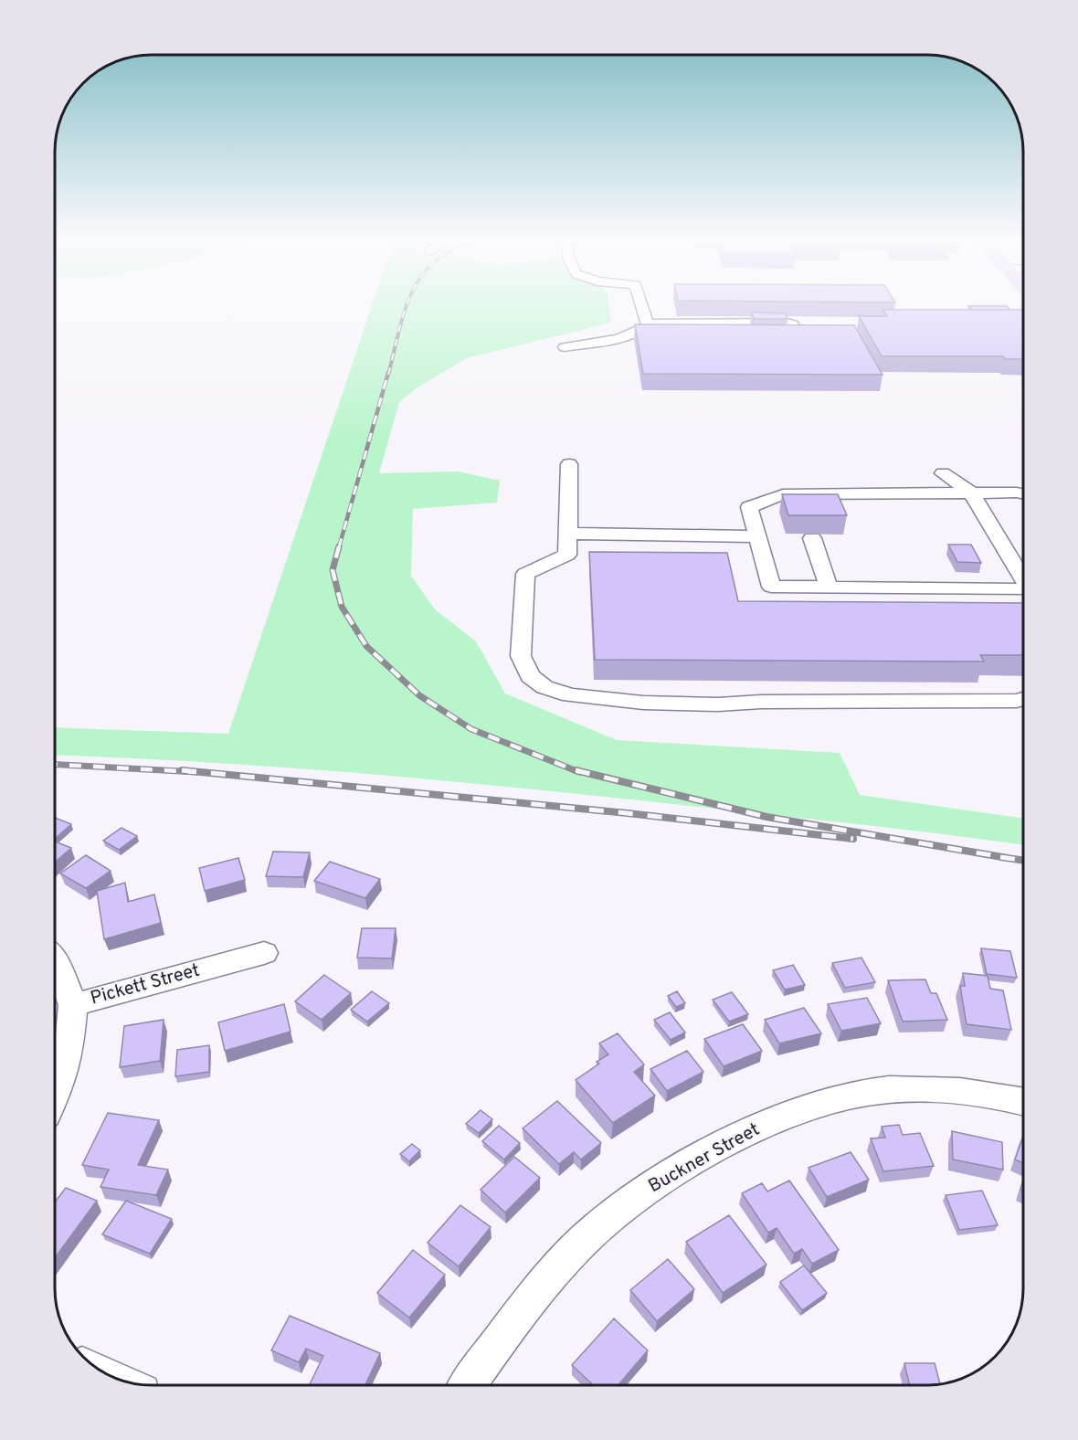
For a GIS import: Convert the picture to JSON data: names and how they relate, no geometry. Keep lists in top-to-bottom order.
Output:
{
  "streets": {
    "street": ["Pickett Street", "Buckner Street"]
  }
}
